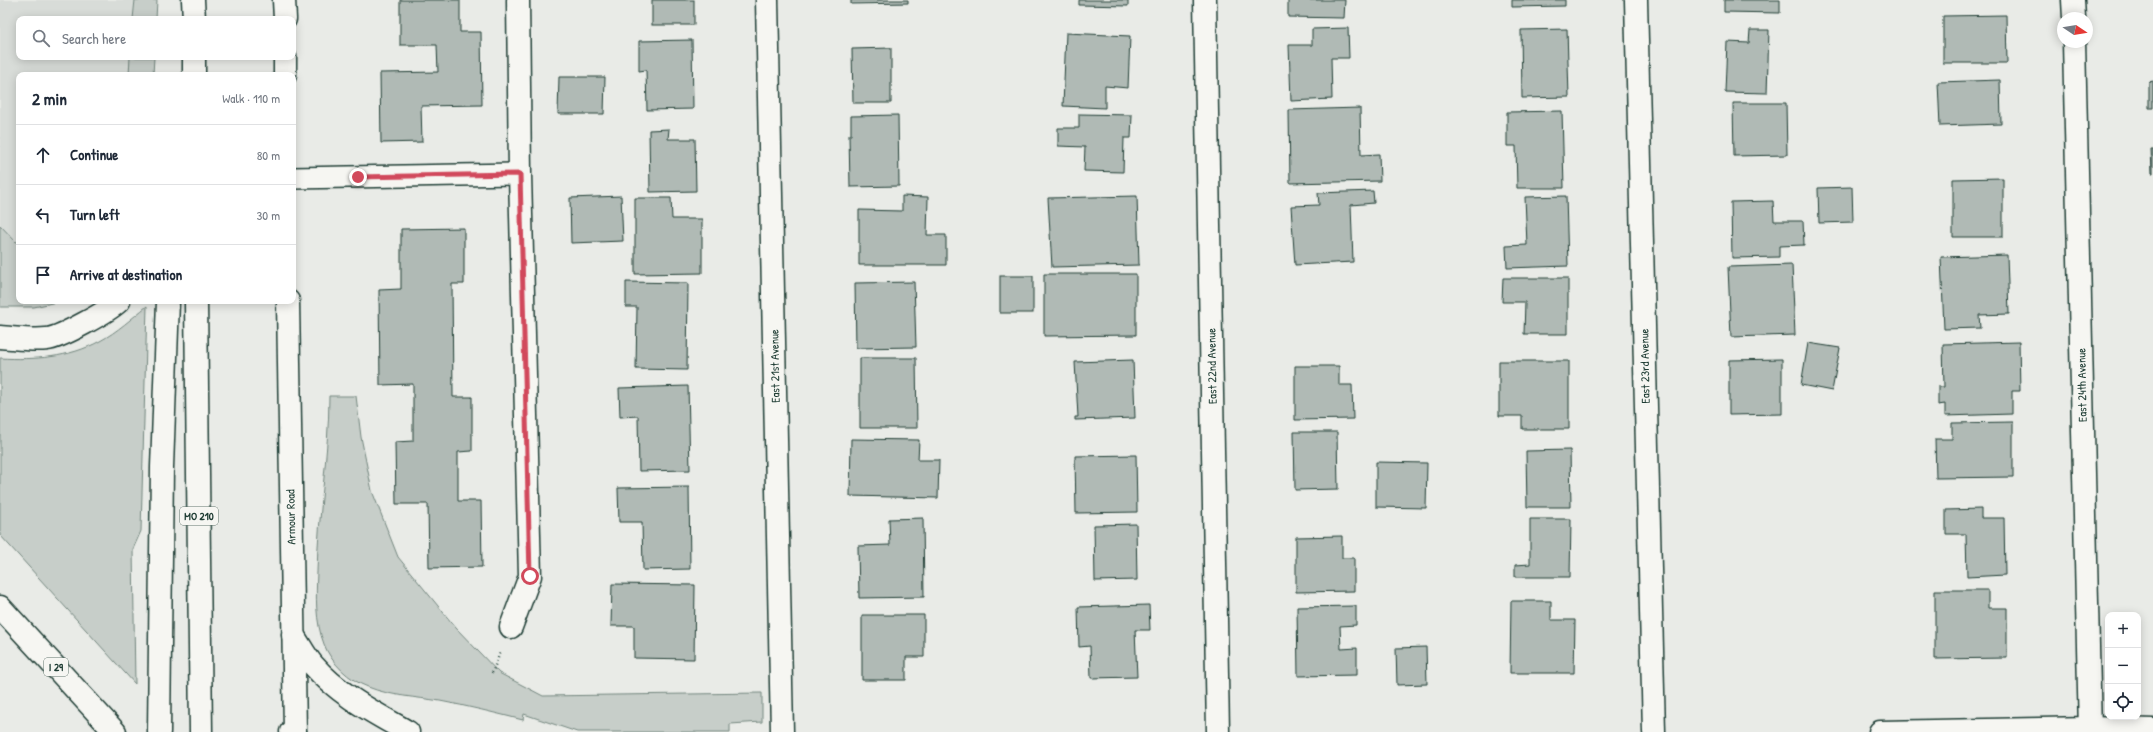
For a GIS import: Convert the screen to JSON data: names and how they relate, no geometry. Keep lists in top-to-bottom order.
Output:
{
  "streets": {
    "main road": [
      "East 21st Avenue",
      "East 22nd Avenue",
      "East 23rd Avenue",
      "East 24th Avenue",
      "MO 210",
      "Armour Road",
      "I 29"
    ]
  },
  "north": "right",
  "page": {
    "search": "Search here",
    "heading": ["2 min", "Walk · 110 m"],
    "list": [
      ["Continue", "80 m"],
      ["Turn left", "30 m"],
      "Arrive at destination"
    ],
    "map_buttons": ["+", "−"]
  }
}
